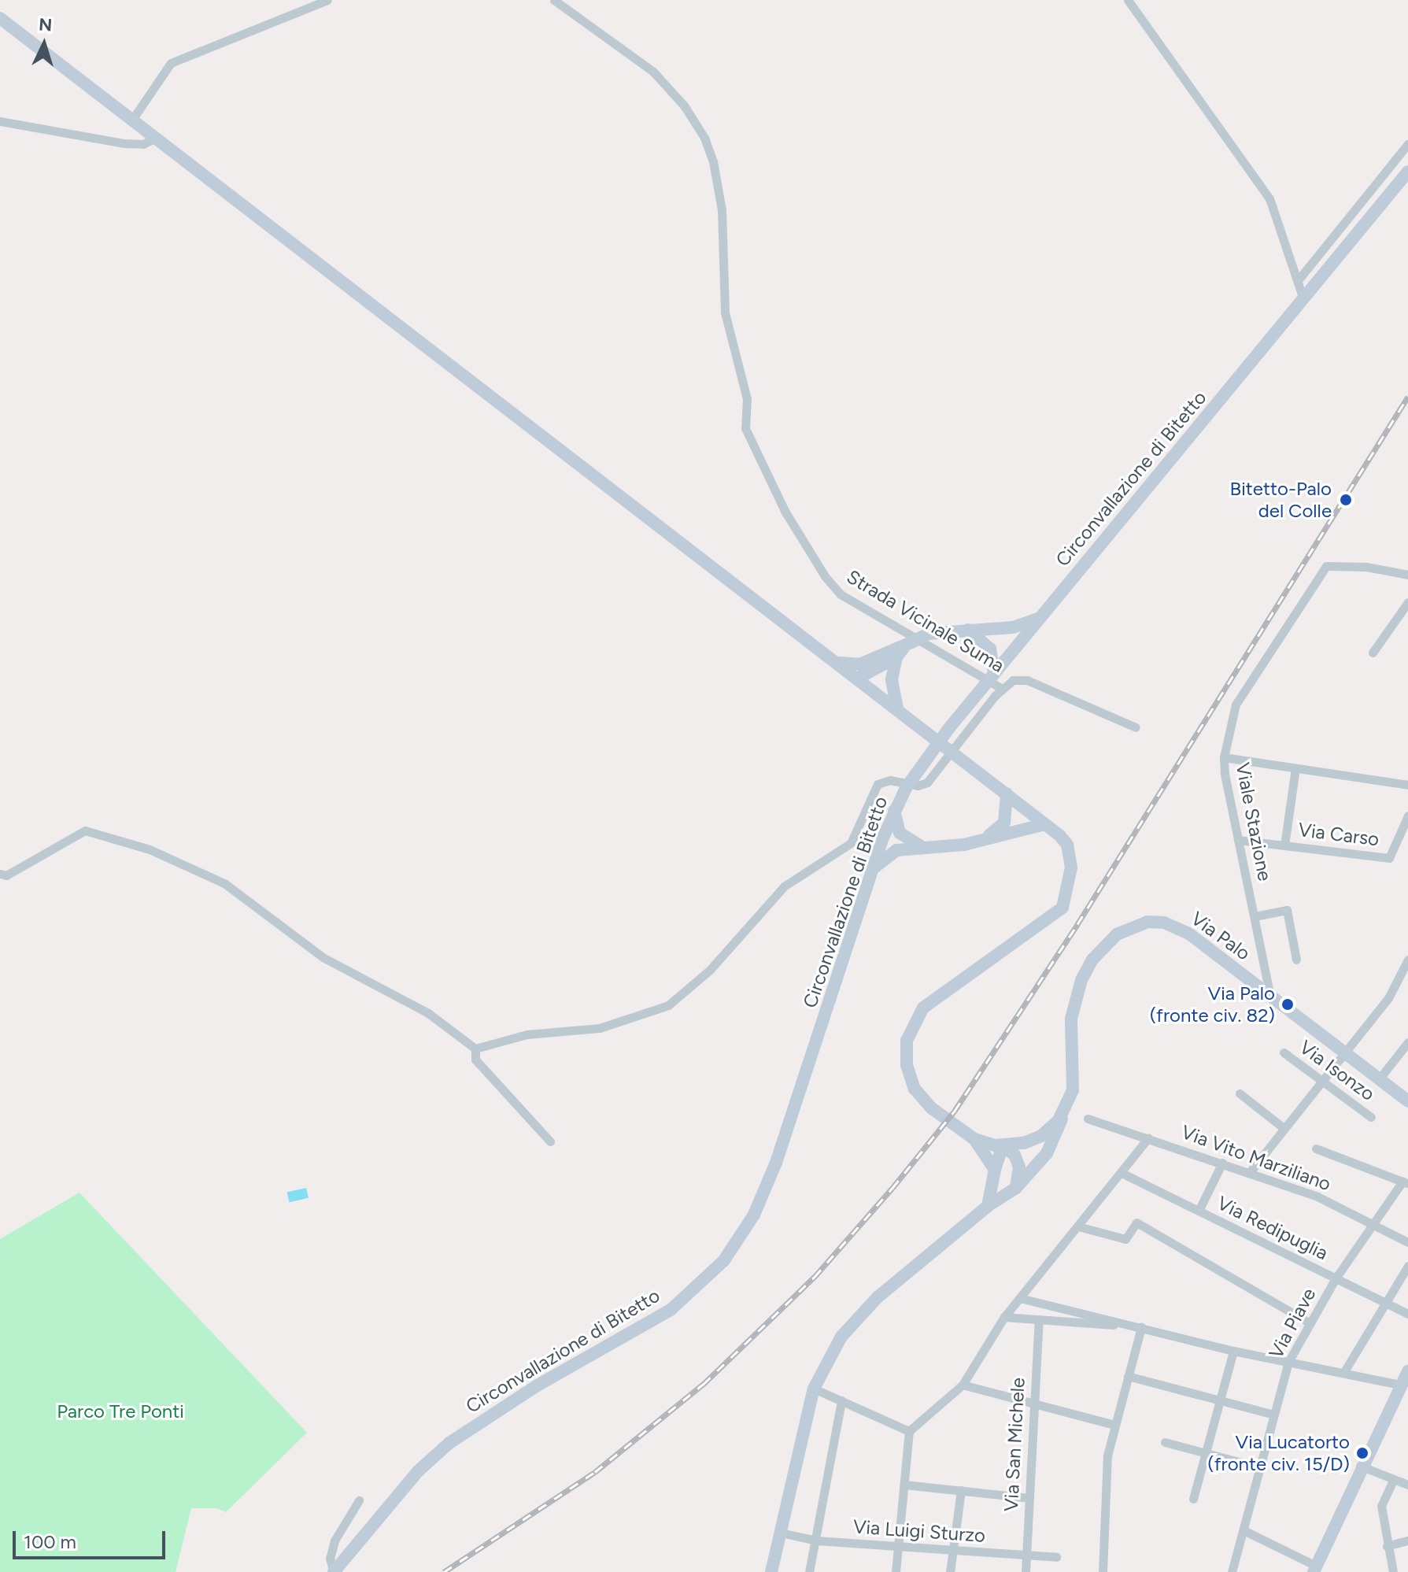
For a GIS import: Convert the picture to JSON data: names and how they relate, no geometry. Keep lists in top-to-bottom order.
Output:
{
  "streets": {
    "main road": ["Circonvallazione di Bitetto", "Via Palo"],
    "street": [
      "Strada Vicinale Suma",
      "Viale Stazione",
      "Via Carso",
      "Via Isonzo",
      "Via Vito Marziliano",
      "Via Redipuglia",
      "Via Piave",
      "Via San Michele",
      "Via Luigi Sturzo"
    ]
  },
  "crossings": [
    ["Viale Stazione", "Via Carso"],
    ["Viale Stazione", "Via Palo"],
    ["Via Vito Marziliano", "Via Piave"],
    ["Via Redipuglia", "Via Piave"],
    ["Via San Michele", "Via Luigi Sturzo"]
  ],
  "parks": ["Parco Tre Ponti"],
  "places": ["Bitetto-Palo del Colle", "Via Palo (fronte civ. 82)", "Via Lucatorto (fronte civ. 15/D)"],
  "scale_bar": "100 m",
  "north": "top"
}
